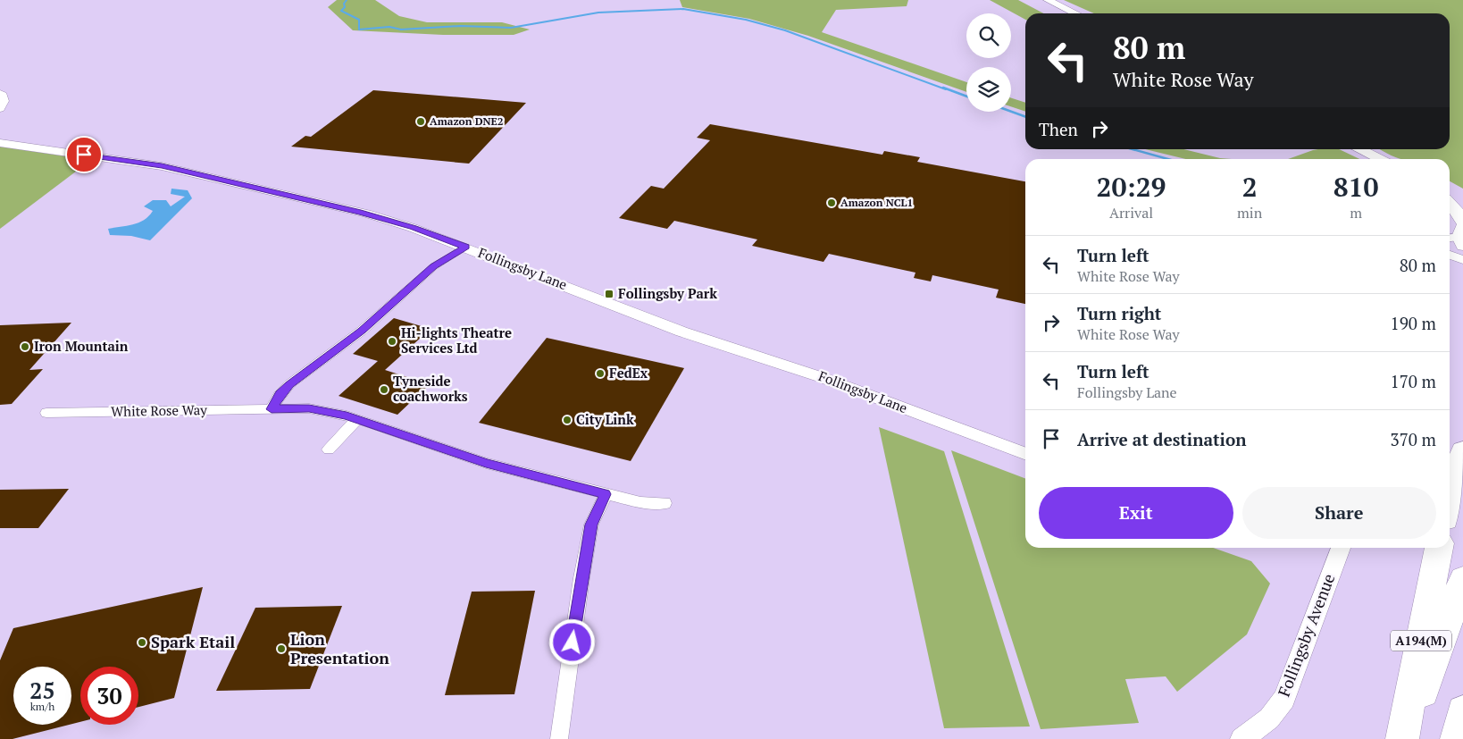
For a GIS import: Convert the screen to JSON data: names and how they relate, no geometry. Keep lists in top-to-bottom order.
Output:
{
  "streets": {
    "highway": ["A194(M)"],
    "street": ["Follingsby Lane", "White Rose Way", "Follingsby Avenue"]
  },
  "places": {
    "other": [
      "Amazon DNE2",
      "Amazon NCL1",
      "Hi-lights Theatre Services Ltd",
      "Iron Mountain",
      "FedEx",
      "Tyneside coachworks",
      "City Link",
      "Spark Etail",
      "Lion Presentation"
    ],
    "transit": ["Follingsby Park"]
  },
  "page": {
    "turn": ["80 m", "White Rose Way"],
    "then": "Then",
    "eta": [
      "20:29",
      "Arrival",
      "2",
      "min",
      "810",
      "m"
    ],
    "list": [
      {
        "name": "Turn left",
        "note": "White Rose Way",
        "value": "80 m"
      },
      {
        "name": "Turn right",
        "note": "White Rose Way",
        "value": "190 m"
      },
      {
        "name": "Turn left",
        "note": "Follingsby Lane",
        "value": "170 m"
      },
      {
        "name": "Arrive at destination",
        "value": "370 m"
      }
    ],
    "buttons": ["Exit", "Share"],
    "speed": "25 km/h",
    "limit": "30"
  }
}
